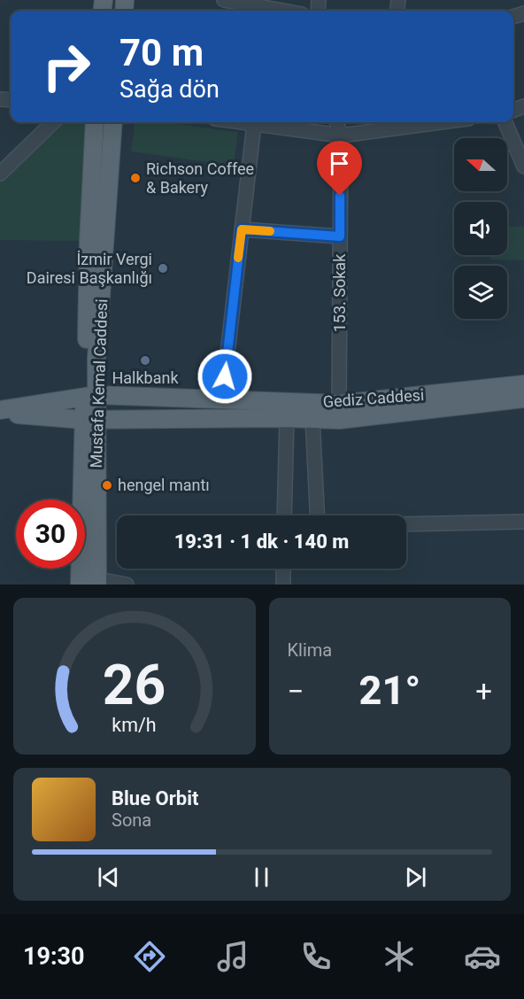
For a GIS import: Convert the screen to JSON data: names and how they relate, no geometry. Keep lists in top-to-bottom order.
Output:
{
  "streets": {
    "main road": ["Mustafa Kemal Caddesi", "Gediz Caddesi"],
    "street": ["153. Sokak"]
  },
  "crossings": [
    ["153. Sokak", "Gediz Caddesi"],
    ["Mustafa Kemal Caddesi", "Gediz Caddesi"]
  ],
  "places": [
    "Richson Coffee & Bakery",
    "İzmir Vergi Dairesi Başkanlığı",
    "Halkbank",
    "hengel mantı"
  ],
  "north": "left",
  "page": {
    "turn": ["70 m", "Sağa dön"],
    "limit": "30",
    "trip": "19:31 · 1 dk · 140 m",
    "tile": "Klima",
    "heat": ["−", "21°", "+"],
    "song": ["Blue Orbit", "Sona"],
    "tabs": "19:30",
    "gauge": ["26", "km/h"]
  }
}
